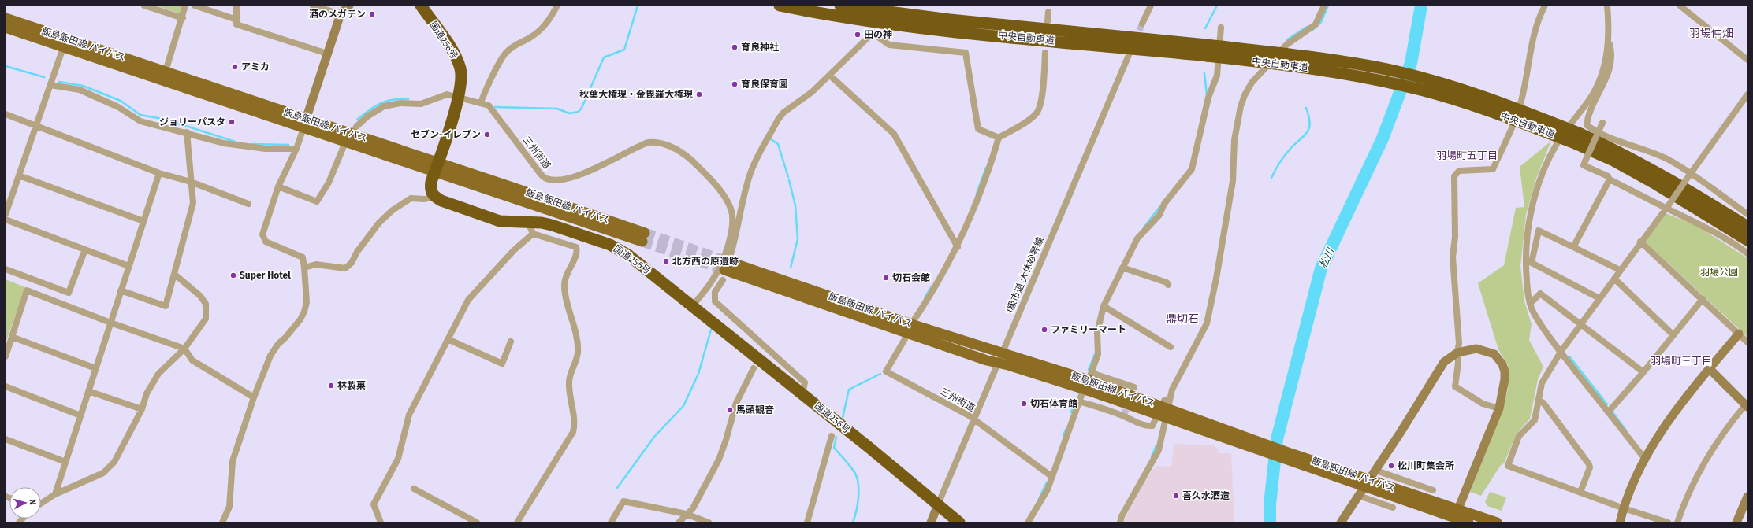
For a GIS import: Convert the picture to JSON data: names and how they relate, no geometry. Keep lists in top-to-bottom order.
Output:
{
  "streets": {
    "highway": ["中央自動車道", "国道256号"],
    "main road": ["飯島飯田線 バイパス"],
    "street": ["三州街道", "1級市道 大休妙琴線"]
  },
  "crossings": [
    ["国道256号", "飯島飯田線 バイパス"],
    ["国道256号", "三州街道"],
    ["国道256号", "1級市道 大休妙琴線"],
    ["飯島飯田線 バイパス", "三州街道"],
    ["飯島飯田線 バイパス", "1級市道 大休妙琴線"],
    ["三州街道", "1級市道 大休妙琴線"]
  ],
  "districts": [
    "羽場仲畑",
    "羽場町五丁目",
    "鼎切石",
    "羽場町三丁目"
  ],
  "water": ["松川"],
  "parks": ["羽場公園"],
  "places": [
    "酒のメガテン",
    "田の神",
    "育良神社",
    "アミカ",
    "育良保育園",
    "秋葉大権現・金毘羅大権現",
    "ジョリーパスタ",
    "セブン-イレブン",
    "北方西の原遺跡",
    "Super Hotel",
    "切石会館",
    "ファミリーマート",
    "林製菓",
    "切石体育館",
    "馬頭観音",
    "松川町集会所",
    "喜久水酒造"
  ],
  "north": "right"
}
